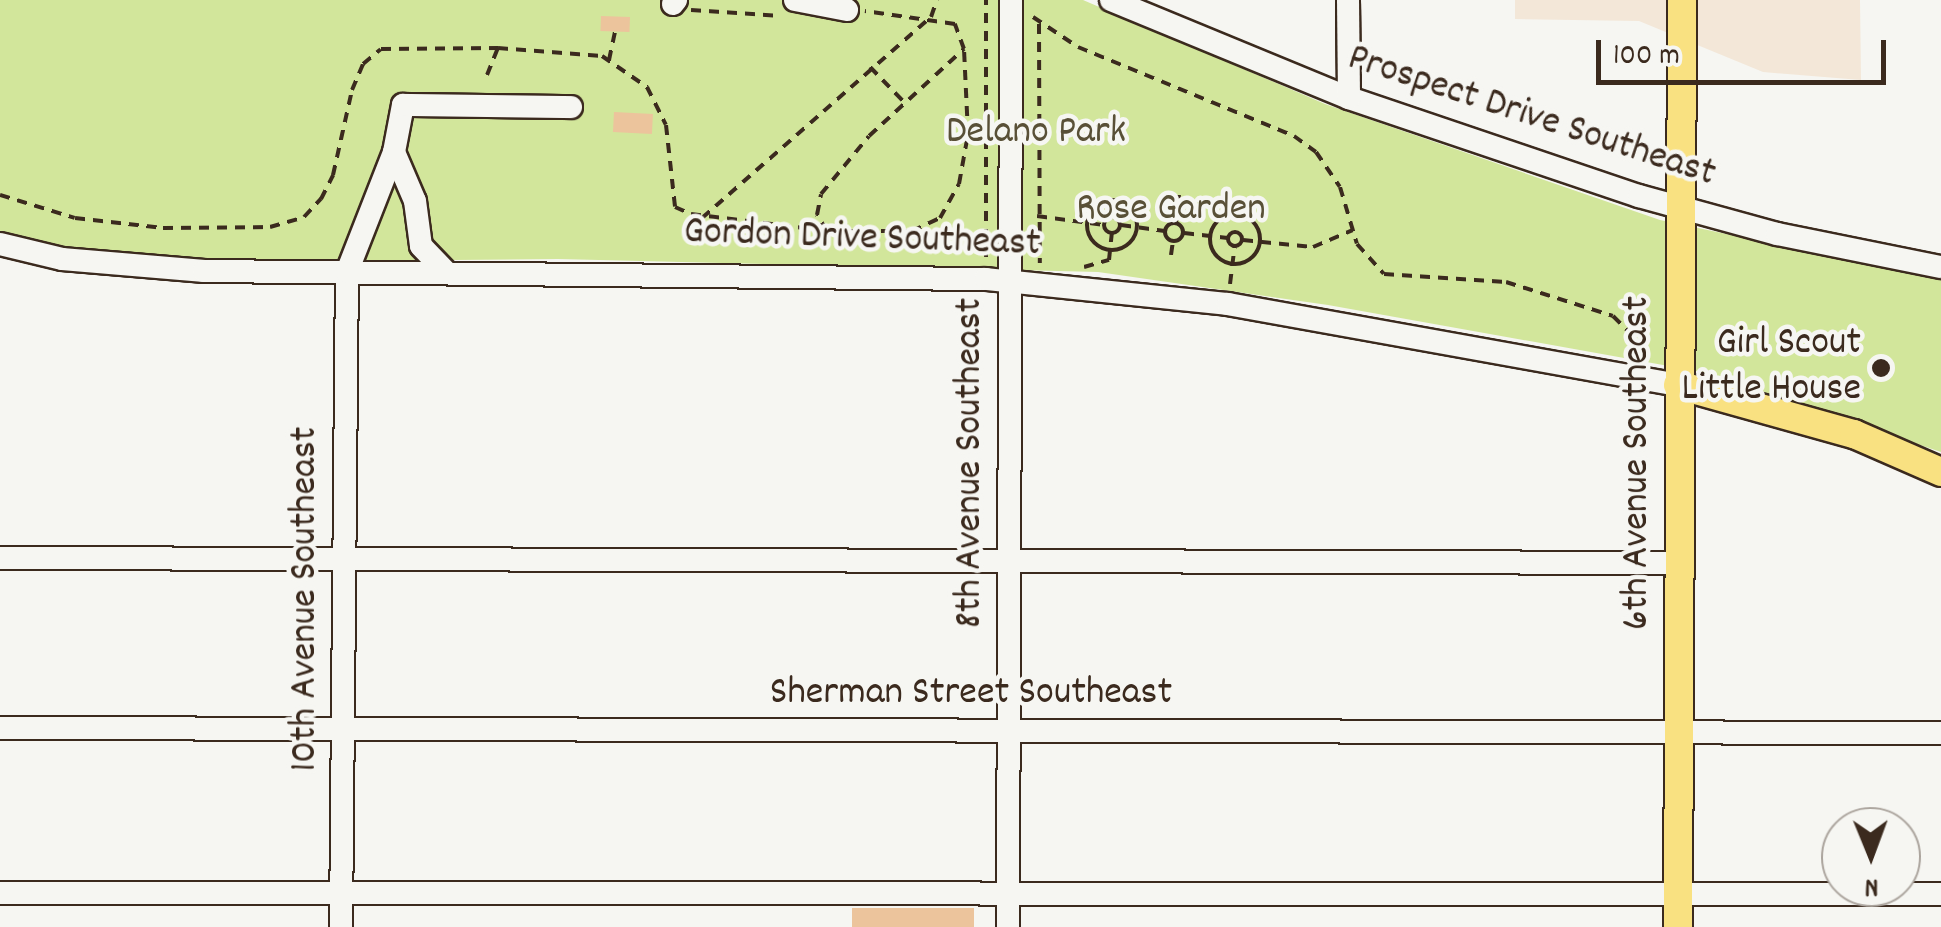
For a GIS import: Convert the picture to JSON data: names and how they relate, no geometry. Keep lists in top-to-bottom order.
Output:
{
  "streets": {
    "main road": ["Gordon Drive Southeast", "6th Avenue Southeast"],
    "street": [
      "Prospect Drive Southeast",
      "8th Avenue Southeast",
      "10th Avenue Southeast",
      "Sherman Street Southeast"
    ]
  },
  "crossings": [
    ["Prospect Drive Southeast", "6th Avenue Southeast"],
    ["Gordon Drive Southeast", "8th Avenue Southeast"],
    ["Gordon Drive Southeast", "6th Avenue Southeast"],
    ["Gordon Drive Southeast", "10th Avenue Southeast"],
    ["8th Avenue Southeast", "Sherman Street Southeast"],
    ["6th Avenue Southeast", "Sherman Street Southeast"],
    ["10th Avenue Southeast", "Sherman Street Southeast"]
  ],
  "parks": ["Delano Park", "Rose Garden"],
  "places": ["Girl Scout Little House"],
  "scale_bar": "100 m",
  "north": "bottom"
}
